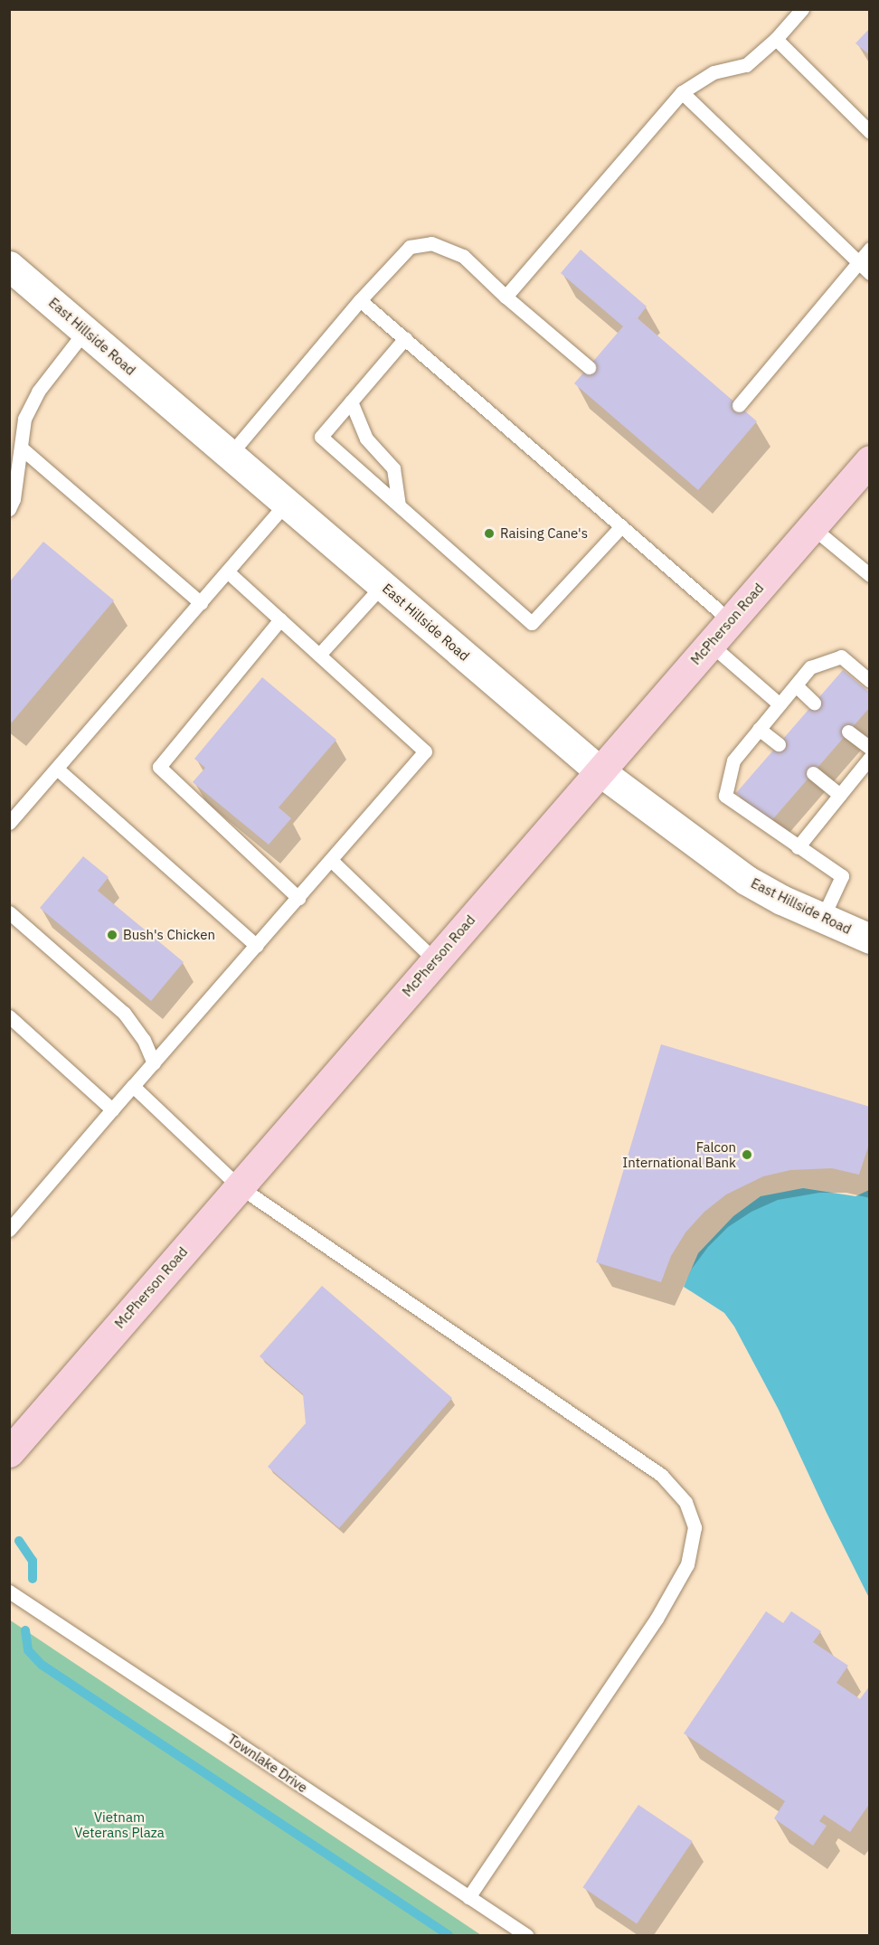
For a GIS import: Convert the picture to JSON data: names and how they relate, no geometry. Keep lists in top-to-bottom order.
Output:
{
  "streets": {
    "main road": ["McPherson Road"],
    "street": ["East Hillside Road"],
    "lane": ["Townlake Drive"]
  },
  "crossings": [
    ["East Hillside Road", "McPherson Road"]
  ],
  "parks": ["Vietnam Veterans Plaza"],
  "places": ["Raising Cane's", "Bush's Chicken", "Falcon International Bank"]
}
